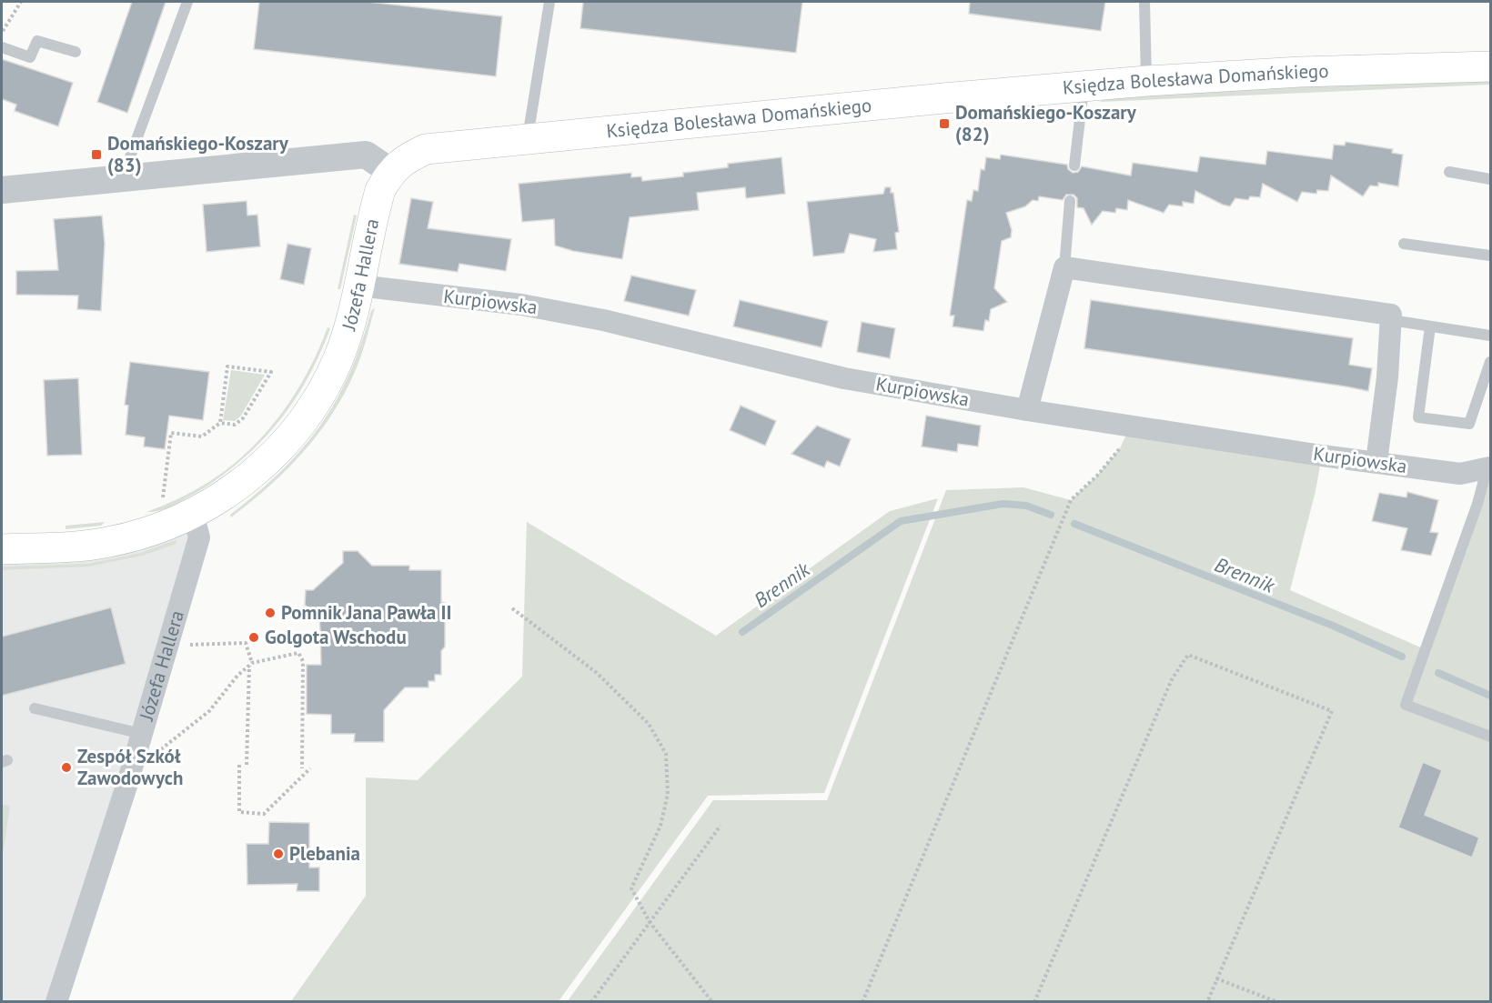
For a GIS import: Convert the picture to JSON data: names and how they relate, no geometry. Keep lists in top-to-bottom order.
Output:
{
  "streets": {
    "main road": ["Księdza Bolesława Domańskiego", "Józefa Hallera"],
    "street": ["Kurpiowska"]
  },
  "crossings": [
    ["Księdza Bolesława Domańskiego", "Józefa Hallera"],
    ["Józefa Hallera", "Kurpiowska"]
  ],
  "water": ["Brennik"],
  "places": {
    "transit": ["Domańskiego-Koszary (82)", "Domańskiego-Koszary (83)"],
    "other": [
      "Pomnik Jana Pawła II",
      "Golgota Wschodu",
      "Zespół Szkół Zawodowych",
      "Plebania"
    ]
  }
}
